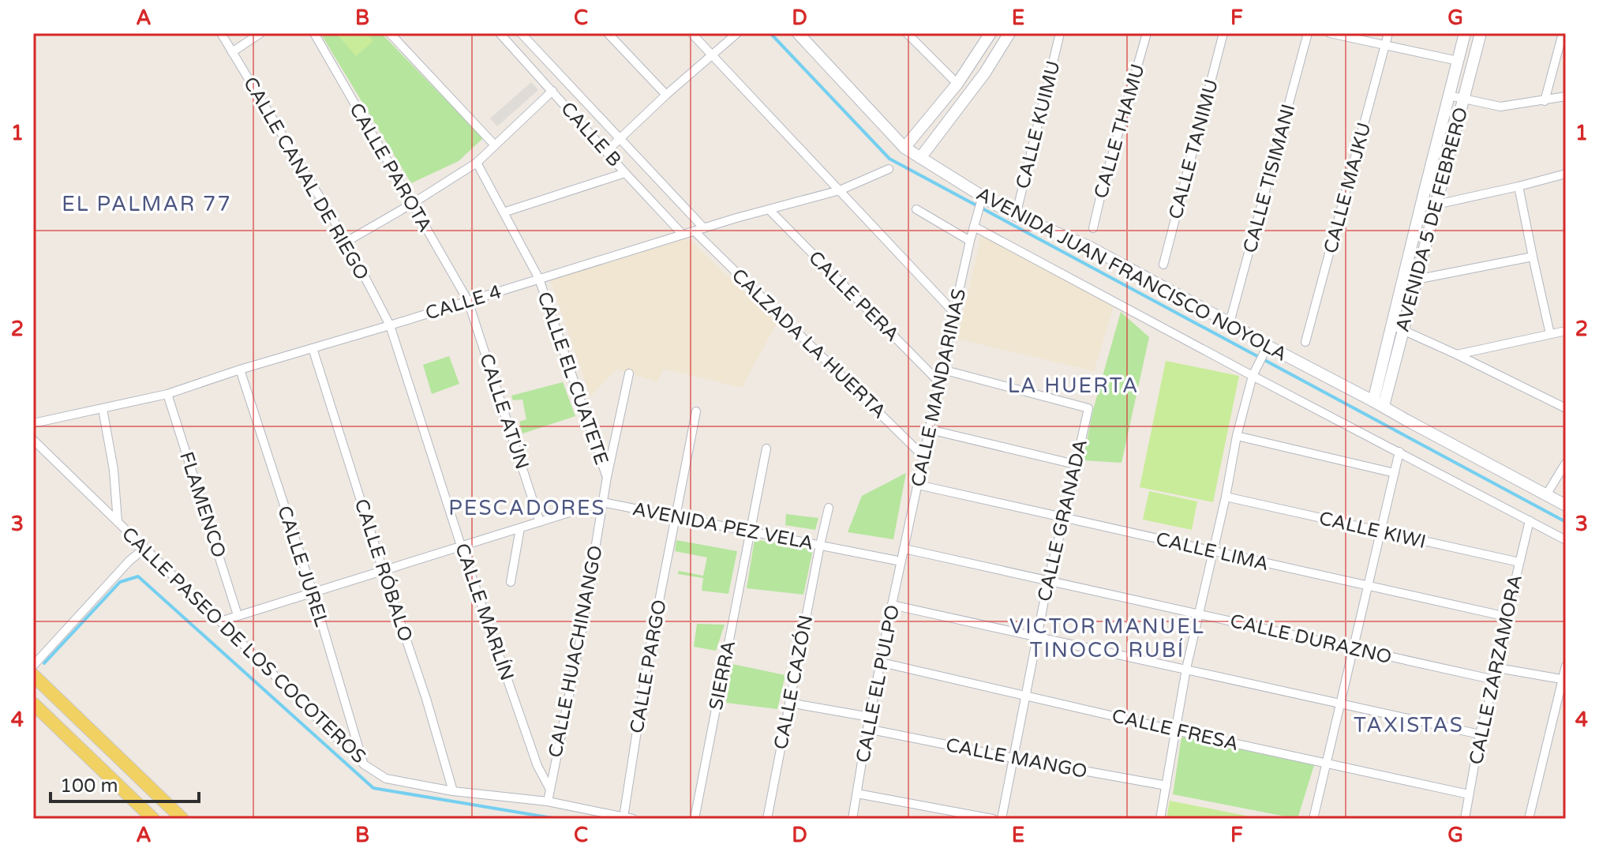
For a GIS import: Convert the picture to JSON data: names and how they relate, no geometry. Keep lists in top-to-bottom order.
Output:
{
  "streets": {
    "street": [
      "CALLE KUIMU",
      "CALLE THAMU",
      "CALLE B",
      "CALLE TANIMU",
      "CALLE PAROTA",
      "CALLE CANAL DE RIEGO",
      "CALLE TISIMANI",
      "CALLE MAJKU",
      "AVENIDA 5 DE FEBRERO",
      "AVENIDA JUAN FRANCISCO NOYOLA",
      "CALLE PERA",
      "CALLE 4",
      "CALZADA LA HUERTA",
      "CALLE EL CUATETE",
      "CALLE MANDARINAS",
      "CALLE ATÚN",
      "FLAMENCO",
      "CALLE GRANADA",
      "AVENIDA PEZ VELA",
      "CALLE KIWI",
      "CALLE LIMA",
      "CALLE JUREL",
      "CALLE RÓBALO",
      "CALLE MARLÍN",
      "CALLE DURAZNO",
      "CALLE PASEO DE LOS COCOTEROS",
      "CALLE HUACHINANGO",
      "CALLE PARGO",
      "CALLE ZARZAMORA",
      "SIERRA",
      "CALLE CAZÓN",
      "CALLE EL PULPO",
      "CALLE FRESA",
      "CALLE MANGO"
    ]
  },
  "crossings": [
    ["CALLE KUIMU", "AVENIDA JUAN FRANCISCO NOYOLA"],
    ["CALLE B", "CALLE 4"],
    ["CALLE PAROTA", "CALLE 4"],
    ["CALLE PAROTA", "CALLE ATÚN"],
    ["CALLE CANAL DE RIEGO", "CALLE 4"],
    ["CALLE CANAL DE RIEGO", "CALLE MARLÍN"],
    ["CALLE TISIMANI", "AVENIDA JUAN FRANCISCO NOYOLA"],
    ["AVENIDA 5 DE FEBRERO", "AVENIDA JUAN FRANCISCO NOYOLA"],
    ["AVENIDA JUAN FRANCISCO NOYOLA", "CALLE MANDARINAS"],
    ["CALLE PERA", "CALLE 4"],
    ["CALLE PERA", "CALLE MANDARINAS"],
    ["CALLE 4", "CALZADA LA HUERTA"],
    ["CALLE 4", "CALLE EL CUATETE"],
    ["CALLE 4", "CALLE ATÚN"],
    ["CALLE 4", "FLAMENCO"],
    ["CALLE 4", "CALLE JUREL"],
    ["CALLE 4", "CALLE RÓBALO"],
    ["CALLE 4", "CALLE MARLÍN"],
    ["CALZADA LA HUERTA", "CALLE MANDARINAS"],
    ["CALLE EL CUATETE", "CALLE HUACHINANGO"],
    ["CALLE MANDARINAS", "CALLE GRANADA"],
    ["CALLE MANDARINAS", "CALLE LIMA"],
    ["CALLE MANDARINAS", "CALLE DURAZNO"],
    ["CALLE MANDARINAS", "CALLE EL PULPO"],
    ["CALLE ATÚN", "AVENIDA PEZ VELA"],
    ["FLAMENCO", "AVENIDA PEZ VELA"],
    ["CALLE GRANADA", "CALLE LIMA"],
    ["CALLE GRANADA", "CALLE DURAZNO"],
    ["CALLE GRANADA", "CALLE FRESA"],
    ["CALLE GRANADA", "CALLE MANGO"],
    ["AVENIDA PEZ VELA", "CALLE JUREL"],
    ["AVENIDA PEZ VELA", "CALLE RÓBALO"],
    ["AVENIDA PEZ VELA", "CALLE MARLÍN"],
    ["AVENIDA PEZ VELA", "CALLE PASEO DE LOS COCOTEROS"],
    ["AVENIDA PEZ VELA", "CALLE HUACHINANGO"],
    ["AVENIDA PEZ VELA", "CALLE PARGO"],
    ["AVENIDA PEZ VELA", "SIERRA"],
    ["AVENIDA PEZ VELA", "CALLE CAZÓN"],
    ["AVENIDA PEZ VELA", "CALLE EL PULPO"],
    ["CALLE KIWI", "CALLE ZARZAMORA"],
    ["CALLE LIMA", "CALLE ZARZAMORA"],
    ["CALLE JUREL", "CALLE PASEO DE LOS COCOTEROS"],
    ["CALLE RÓBALO", "CALLE PASEO DE LOS COCOTEROS"],
    ["CALLE MARLÍN", "CALLE HUACHINANGO"],
    ["CALLE DURAZNO", "CALLE ZARZAMORA"],
    ["CALLE DURAZNO", "CALLE EL PULPO"],
    ["CALLE PASEO DE LOS COCOTEROS", "CALLE HUACHINANGO"],
    ["CALLE PASEO DE LOS COCOTEROS", "CALLE PARGO"],
    ["CALLE ZARZAMORA", "CALLE FRESA"],
    ["CALLE EL PULPO", "CALLE FRESA"],
    ["CALLE EL PULPO", "CALLE MANGO"]
  ],
  "districts": [
    "EL PALMAR 77",
    "LA HUERTA",
    "PESCADORES",
    "VICTOR MANUEL TINOCO RUBÍ",
    "TAXISTAS"
  ],
  "scale_bar": "100 m",
  "grid": {
    "columns": [
      "A",
      "B",
      "C",
      "D",
      "E",
      "F",
      "G"
    ],
    "rows": [
      "1",
      "2",
      "3",
      "4"
    ]
  }
}
